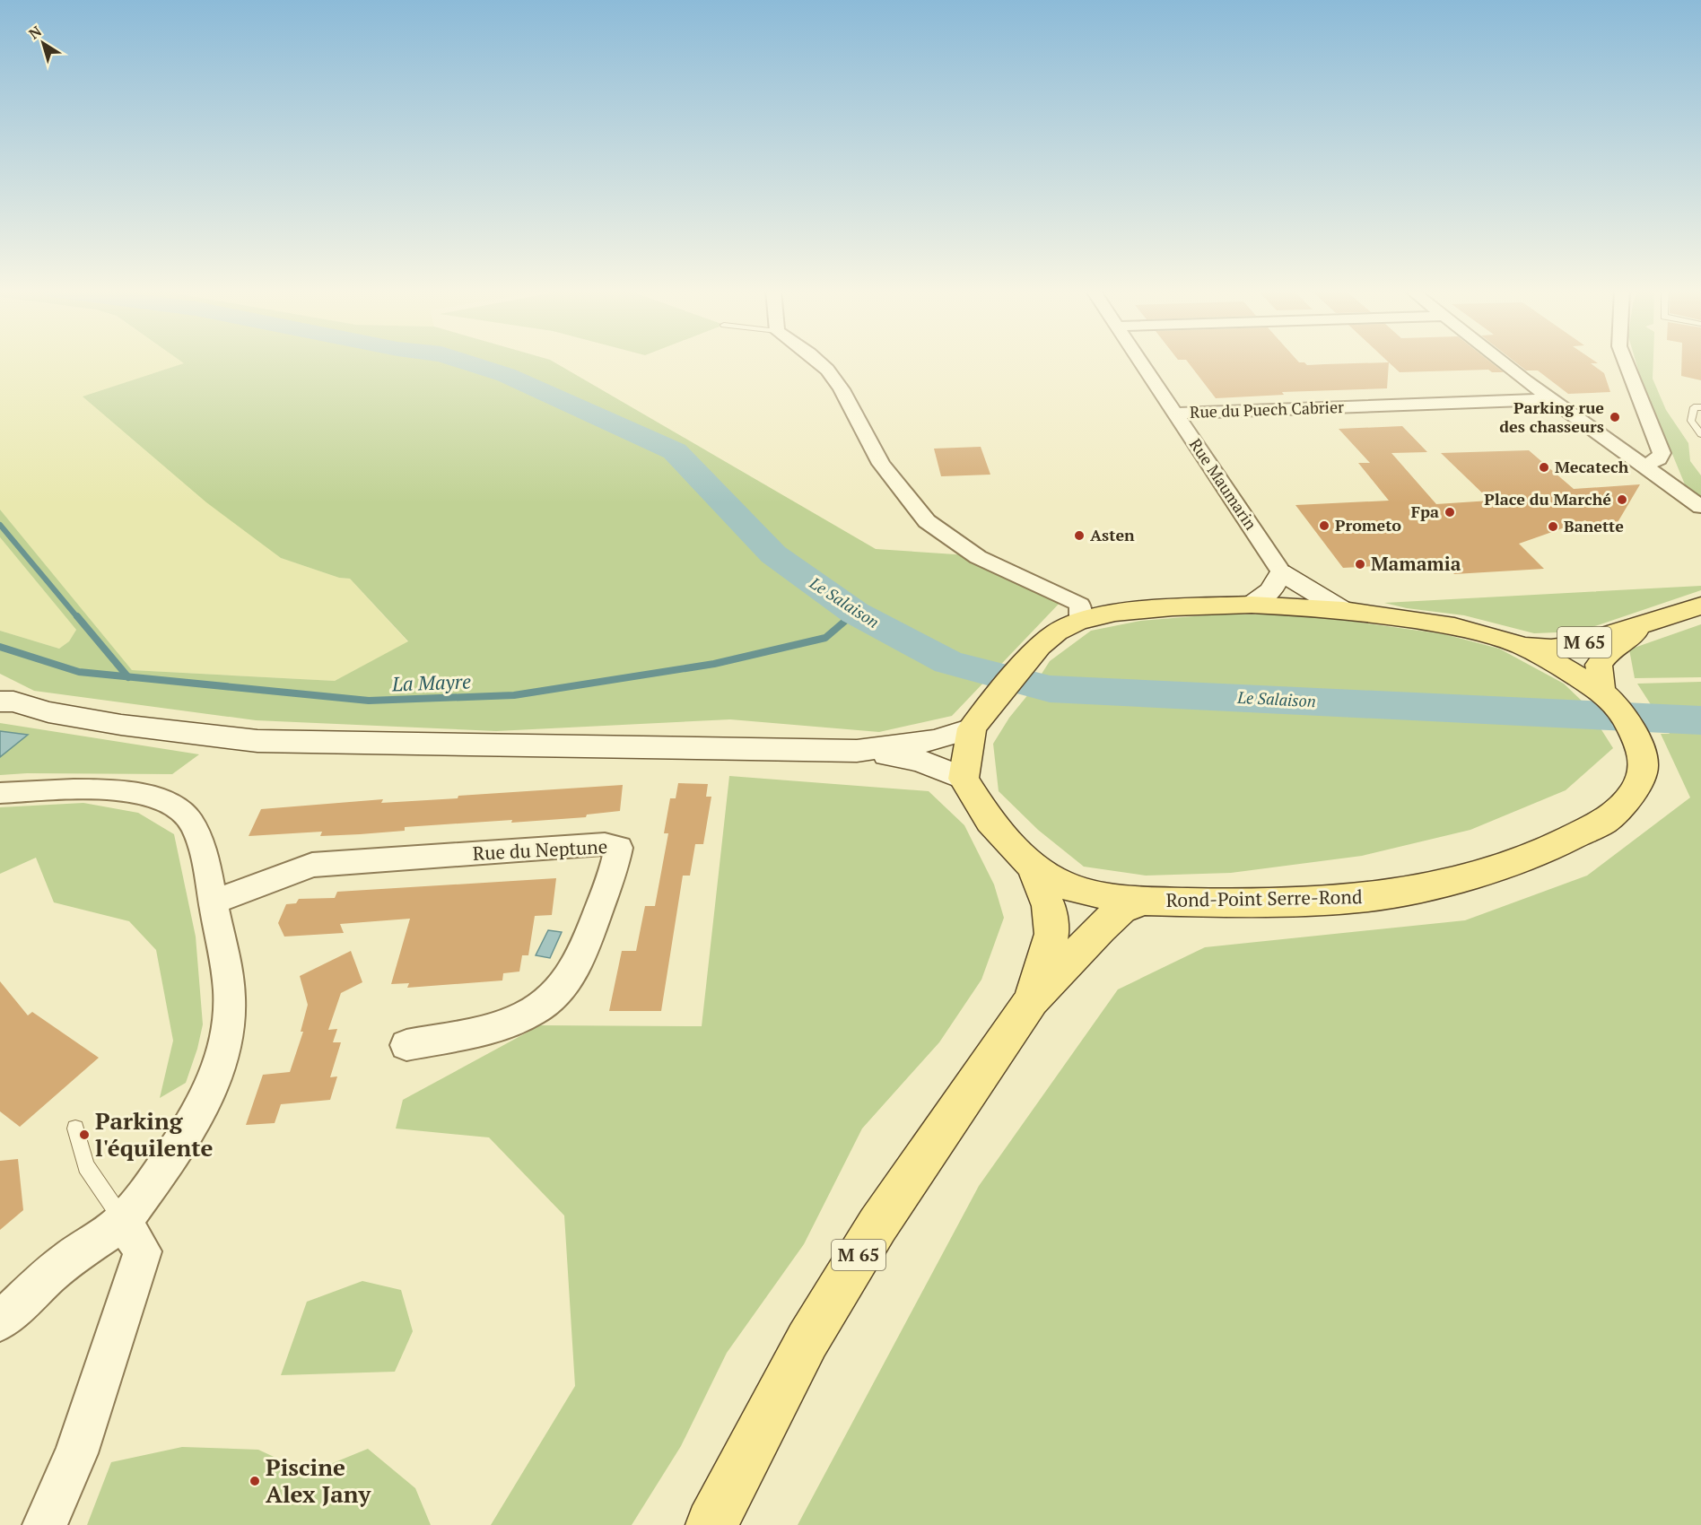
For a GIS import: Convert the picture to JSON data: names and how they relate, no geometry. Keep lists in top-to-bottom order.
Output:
{
  "streets": {
    "main road": ["M 65", "Rond-Point Serre-Rond"],
    "street": ["Rue du Puech Cabrier", "Rue Maumarin", "Rue du Neptune"]
  },
  "crossings": [
    ["Rue du Puech Cabrier", "Rue Maumarin"],
    ["M 65", "Rond-Point Serre-Rond"]
  ],
  "water": ["Le Salaison", "La Mayre"],
  "places": [
    "Parking rue des chasseurs",
    "Mecatech",
    "Place du Marché",
    "Fpa",
    "Prometo",
    "Banette",
    "Asten",
    "Mamamia",
    "Parking l'équilente",
    "Piscine Alex Jany"
  ],
  "north": "top left"
}
